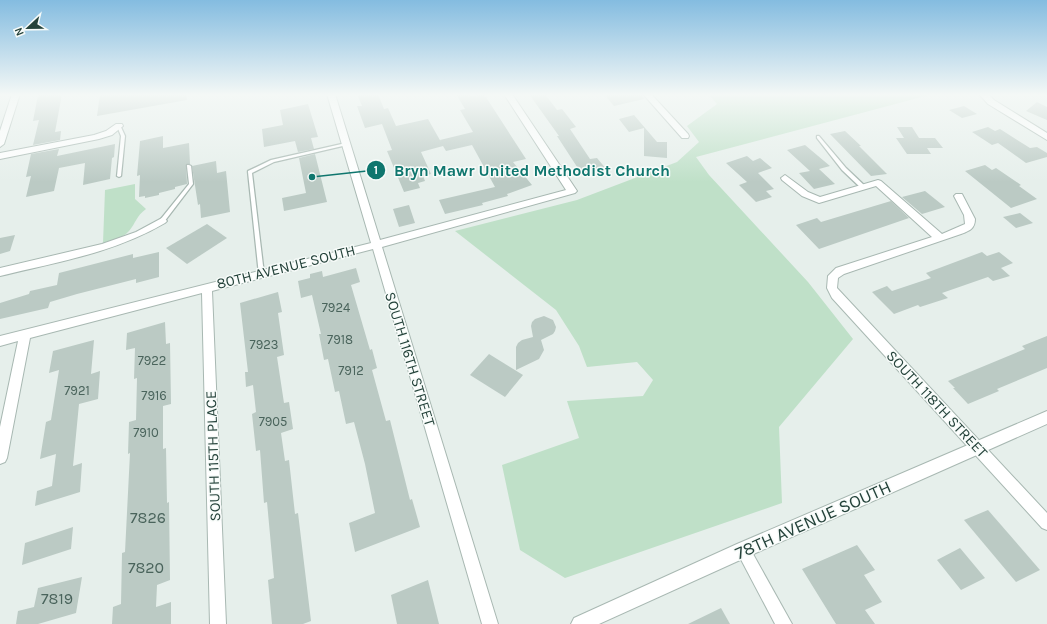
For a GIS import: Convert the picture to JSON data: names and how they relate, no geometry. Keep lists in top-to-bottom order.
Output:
{
  "streets": {
    "street": [
      "80TH AVENUE SOUTH",
      "SOUTH 116TH STREET",
      "SOUTH 118TH STREET",
      "SOUTH 115TH PLACE",
      "78TH AVENUE SOUTH"
    ]
  },
  "crossings": [
    ["80TH AVENUE SOUTH", "SOUTH 116TH STREET"],
    ["80TH AVENUE SOUTH", "SOUTH 115TH PLACE"],
    ["SOUTH 118TH STREET", "78TH AVENUE SOUTH"]
  ],
  "places": ["Bryn Mawr United Methodist Church"],
  "house_numbers": [
    "7924",
    "7918",
    "7923",
    "7922",
    "7912",
    "7921",
    "7916",
    "7905",
    "7910",
    "7826",
    "7820",
    "7819"
  ],
  "north": "left"
}
